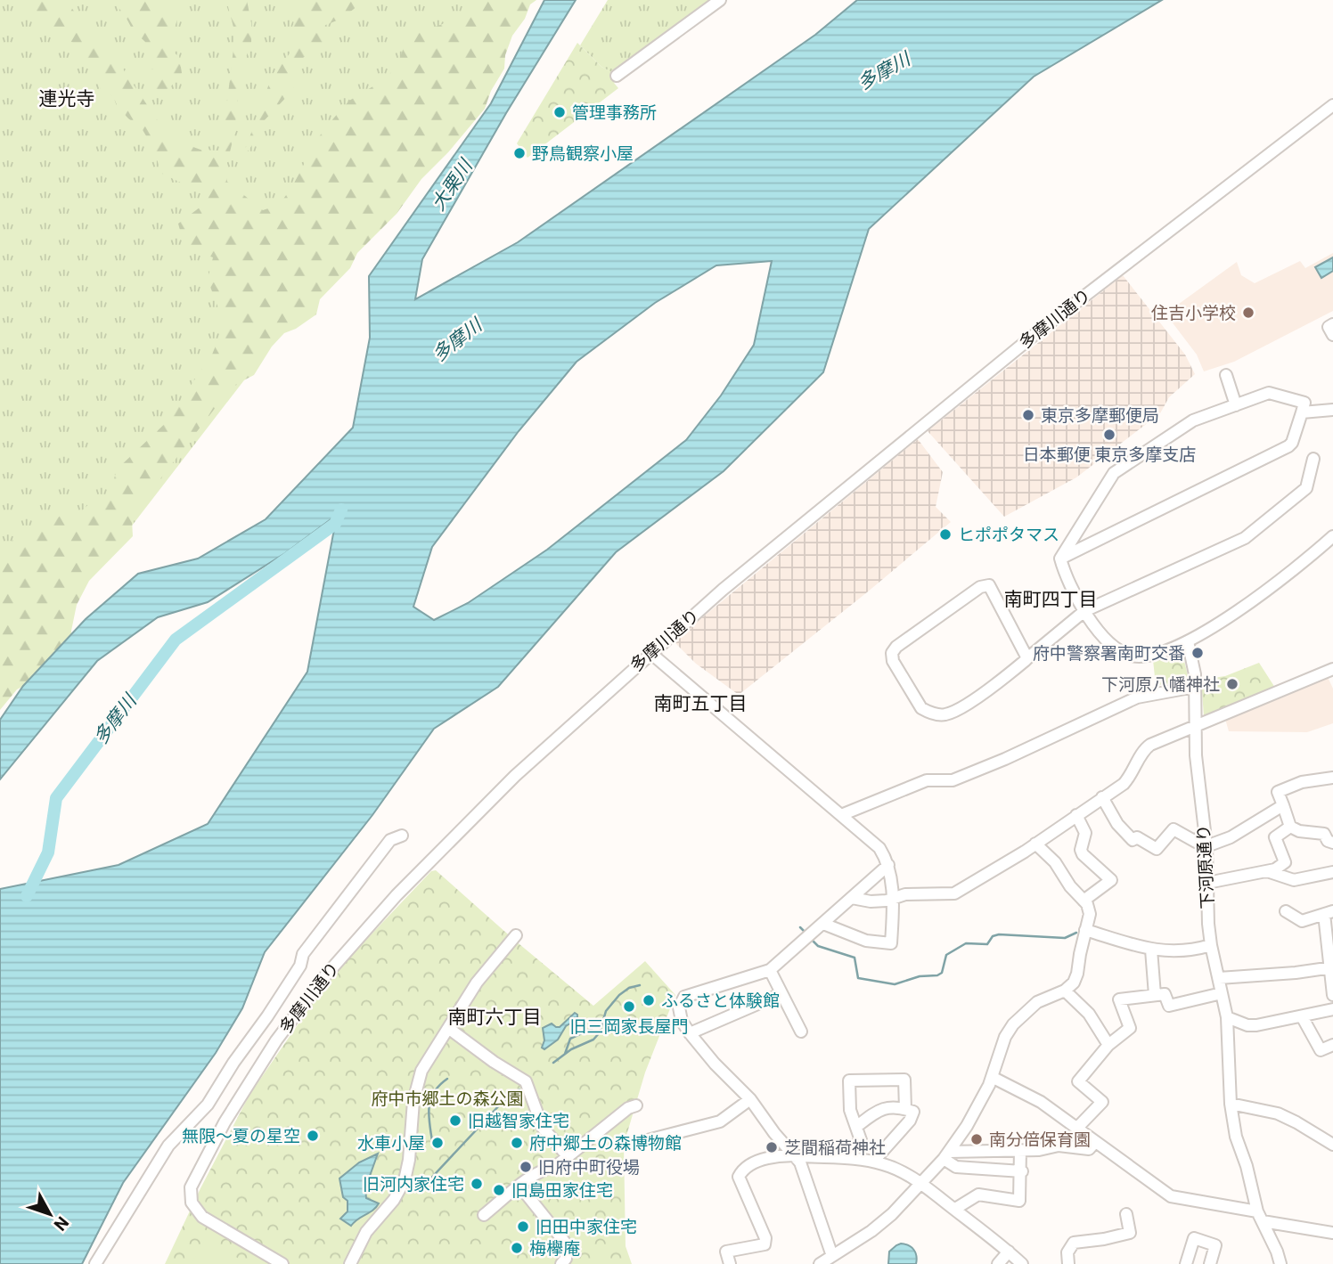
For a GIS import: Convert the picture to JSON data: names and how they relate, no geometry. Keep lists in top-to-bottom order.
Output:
{
  "streets": {
    "street": ["多摩川通り", "下河原通り"]
  },
  "districts": [
    "連光寺",
    "南町四丁目",
    "南町五丁目",
    "南町六丁目"
  ],
  "water": ["多摩川", "大栗川"],
  "parks": ["府中市郷土の森公園"],
  "places": [
    "管理事務所",
    "野鳥観察小屋",
    "住吉小学校",
    "東京多摩郵便局",
    "日本郵便 東京多摩支店",
    "ヒポポタマス",
    "府中警察署南町交番",
    "下河原八幡神社",
    "ふるさと体験館",
    "旧三岡家長屋門",
    "旧越智家住宅",
    "無限～夏の星空",
    "南分倍保育園",
    "水車小屋",
    "府中郷土の森博物館",
    "芝間稲荷神社",
    "旧府中町役場",
    "旧河内家住宅",
    "旧島田家住宅",
    "旧田中家住宅",
    "梅欅庵"
  ],
  "north": "bottom right"
}
